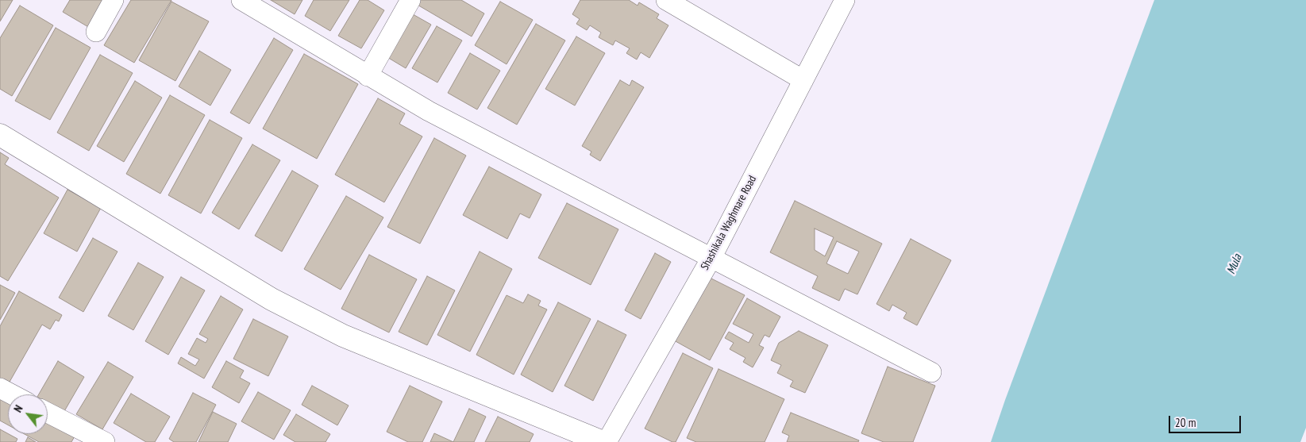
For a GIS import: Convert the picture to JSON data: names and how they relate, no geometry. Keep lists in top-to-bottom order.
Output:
{
  "streets": {
    "street": ["Shashikala Waghmare Road"]
  },
  "water": ["Mula"],
  "scale_bar": "20 m",
  "north": "top left"
}
